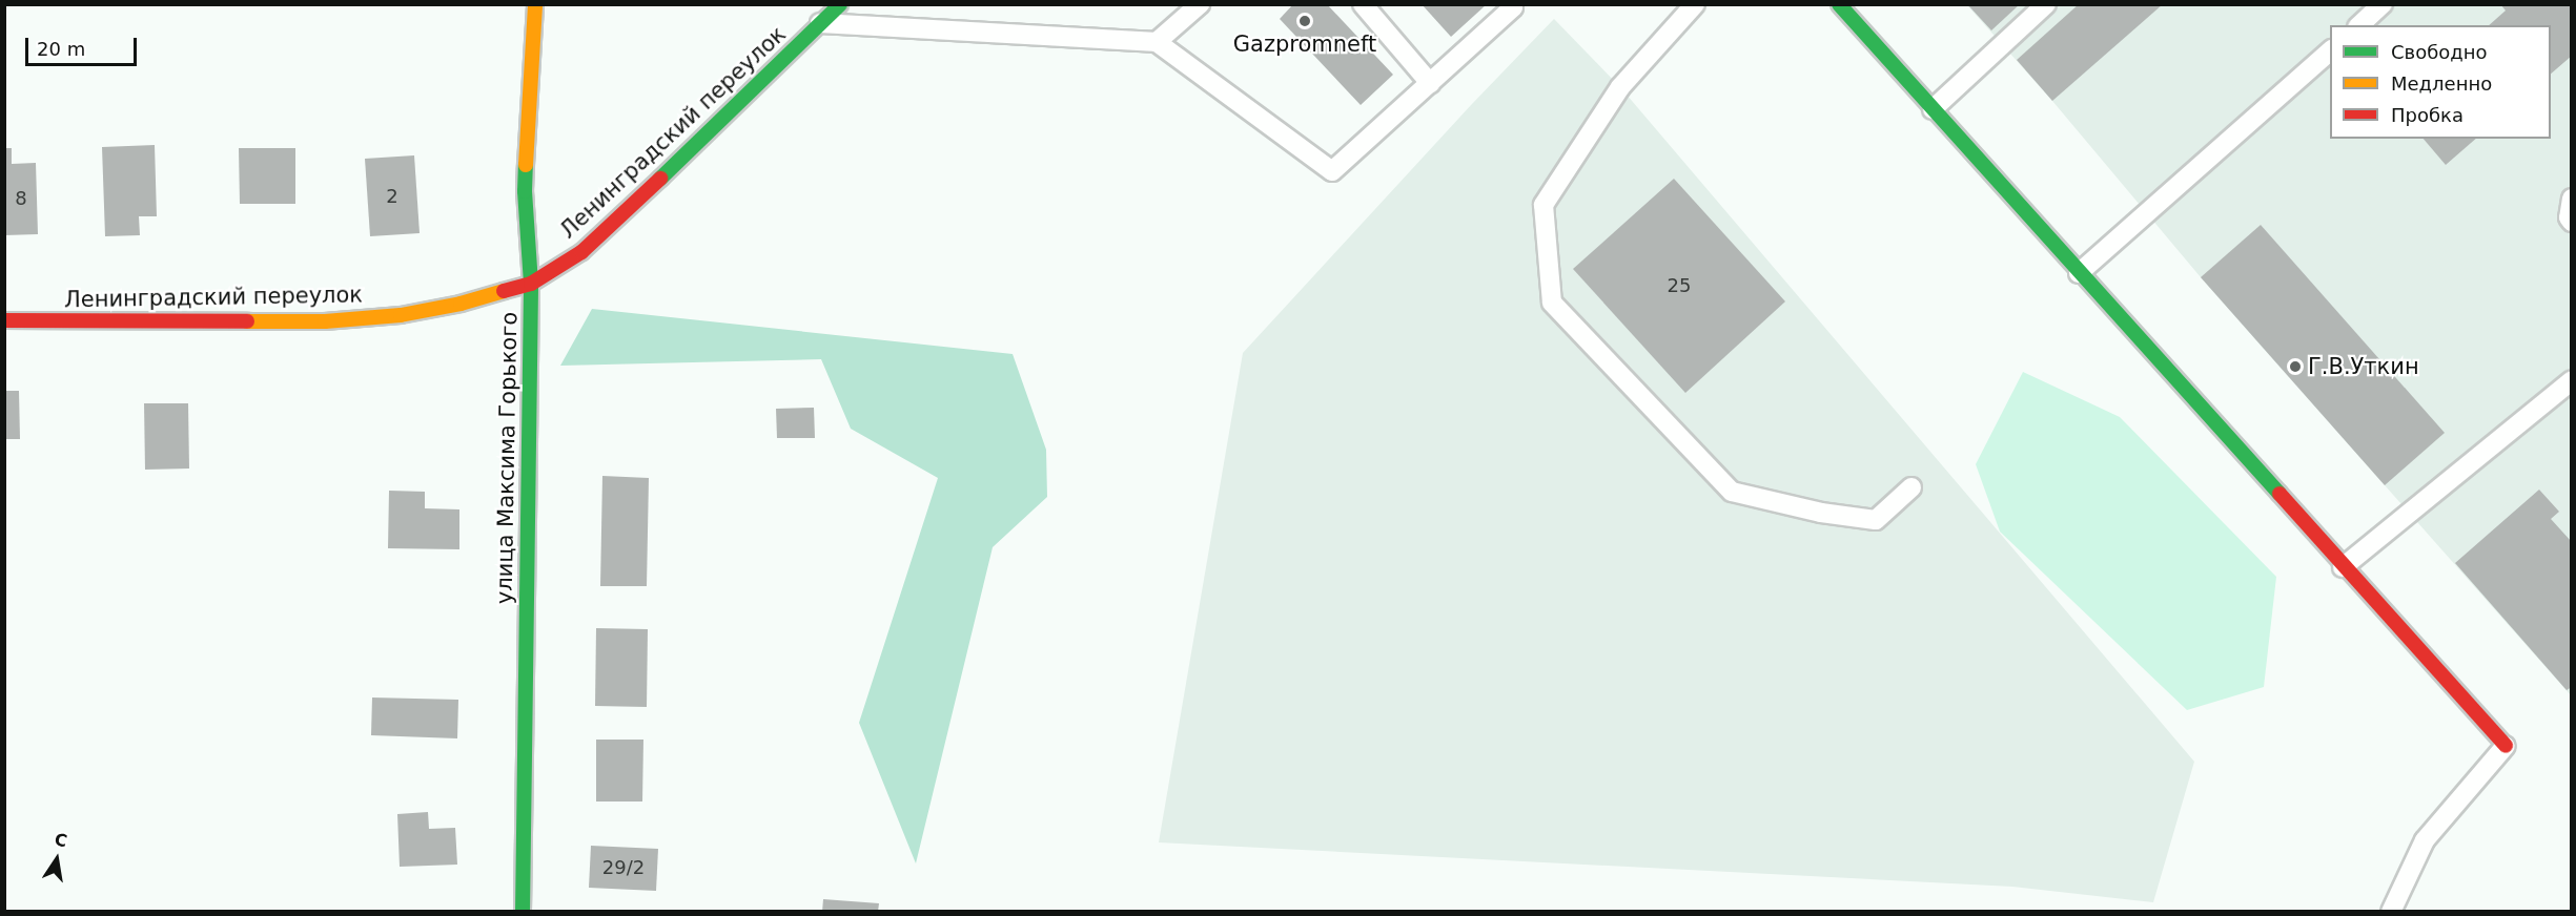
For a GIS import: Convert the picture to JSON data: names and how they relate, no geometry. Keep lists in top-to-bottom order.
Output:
{
  "streets": {
    "street": ["Ленинградский переулок", "улица Максима Горького"]
  },
  "crossings": [
    ["Ленинградский переулок", "улица Максима Горького"]
  ],
  "places": ["Gazpromneft", "Г.В.Уткин"],
  "house_numbers": [
    "2",
    "8",
    "25",
    "29/2"
  ],
  "legend": ["Свободно", "Медленно", "Пробка"],
  "scale_bar": "20 m",
  "north": "top"
}
